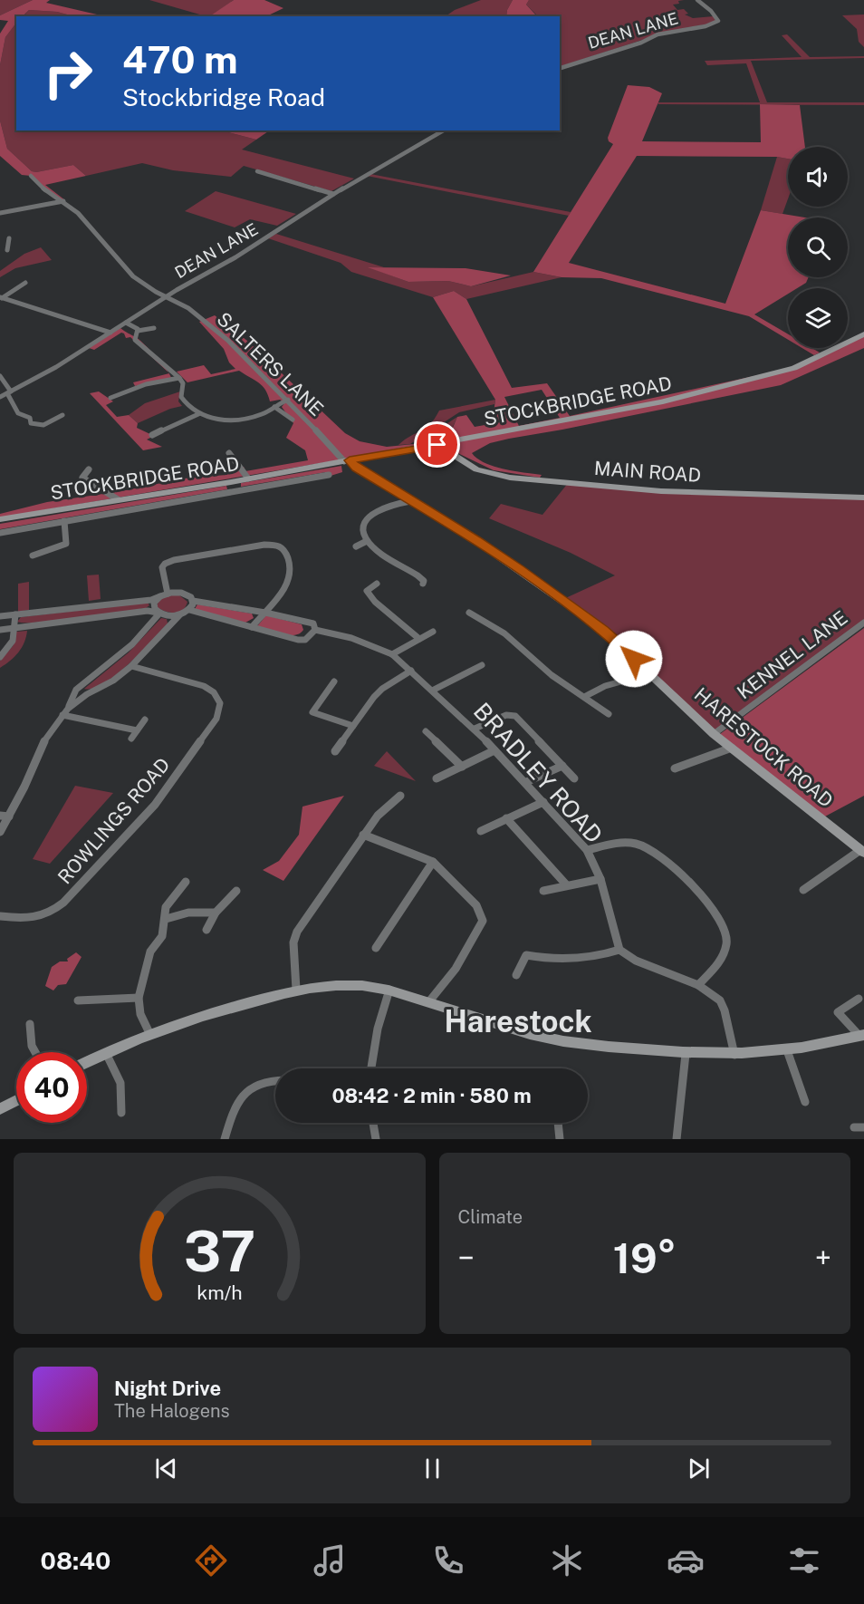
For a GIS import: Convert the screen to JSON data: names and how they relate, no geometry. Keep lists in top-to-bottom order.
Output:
{
  "streets": {
    "street": [
      "DEAN LANE",
      "SALTERS LANE",
      "STOCKBRIDGE ROAD",
      "MAIN ROAD",
      "KENNEL LANE",
      "HARESTOCK ROAD",
      "BRADLEY ROAD",
      "ROWLINGS ROAD"
    ]
  },
  "crossings": [
    ["DEAN LANE", "SALTERS LANE"],
    ["SALTERS LANE", "STOCKBRIDGE ROAD"],
    ["SALTERS LANE", "HARESTOCK ROAD"],
    ["STOCKBRIDGE ROAD", "MAIN ROAD"],
    ["STOCKBRIDGE ROAD", "HARESTOCK ROAD"],
    ["KENNEL LANE", "HARESTOCK ROAD"]
  ],
  "districts": ["Harestock"],
  "page": {
    "turn": ["470 m", "Stockbridge Road"],
    "limit": "40",
    "trip": "08:42 · 2 min · 580 m",
    "tile": "Climate",
    "heat": ["−", "19°", "+"],
    "song": ["Night Drive", "The Halogens"],
    "tabs": "08:40",
    "gauge": ["37", "km/h"]
  }
}
